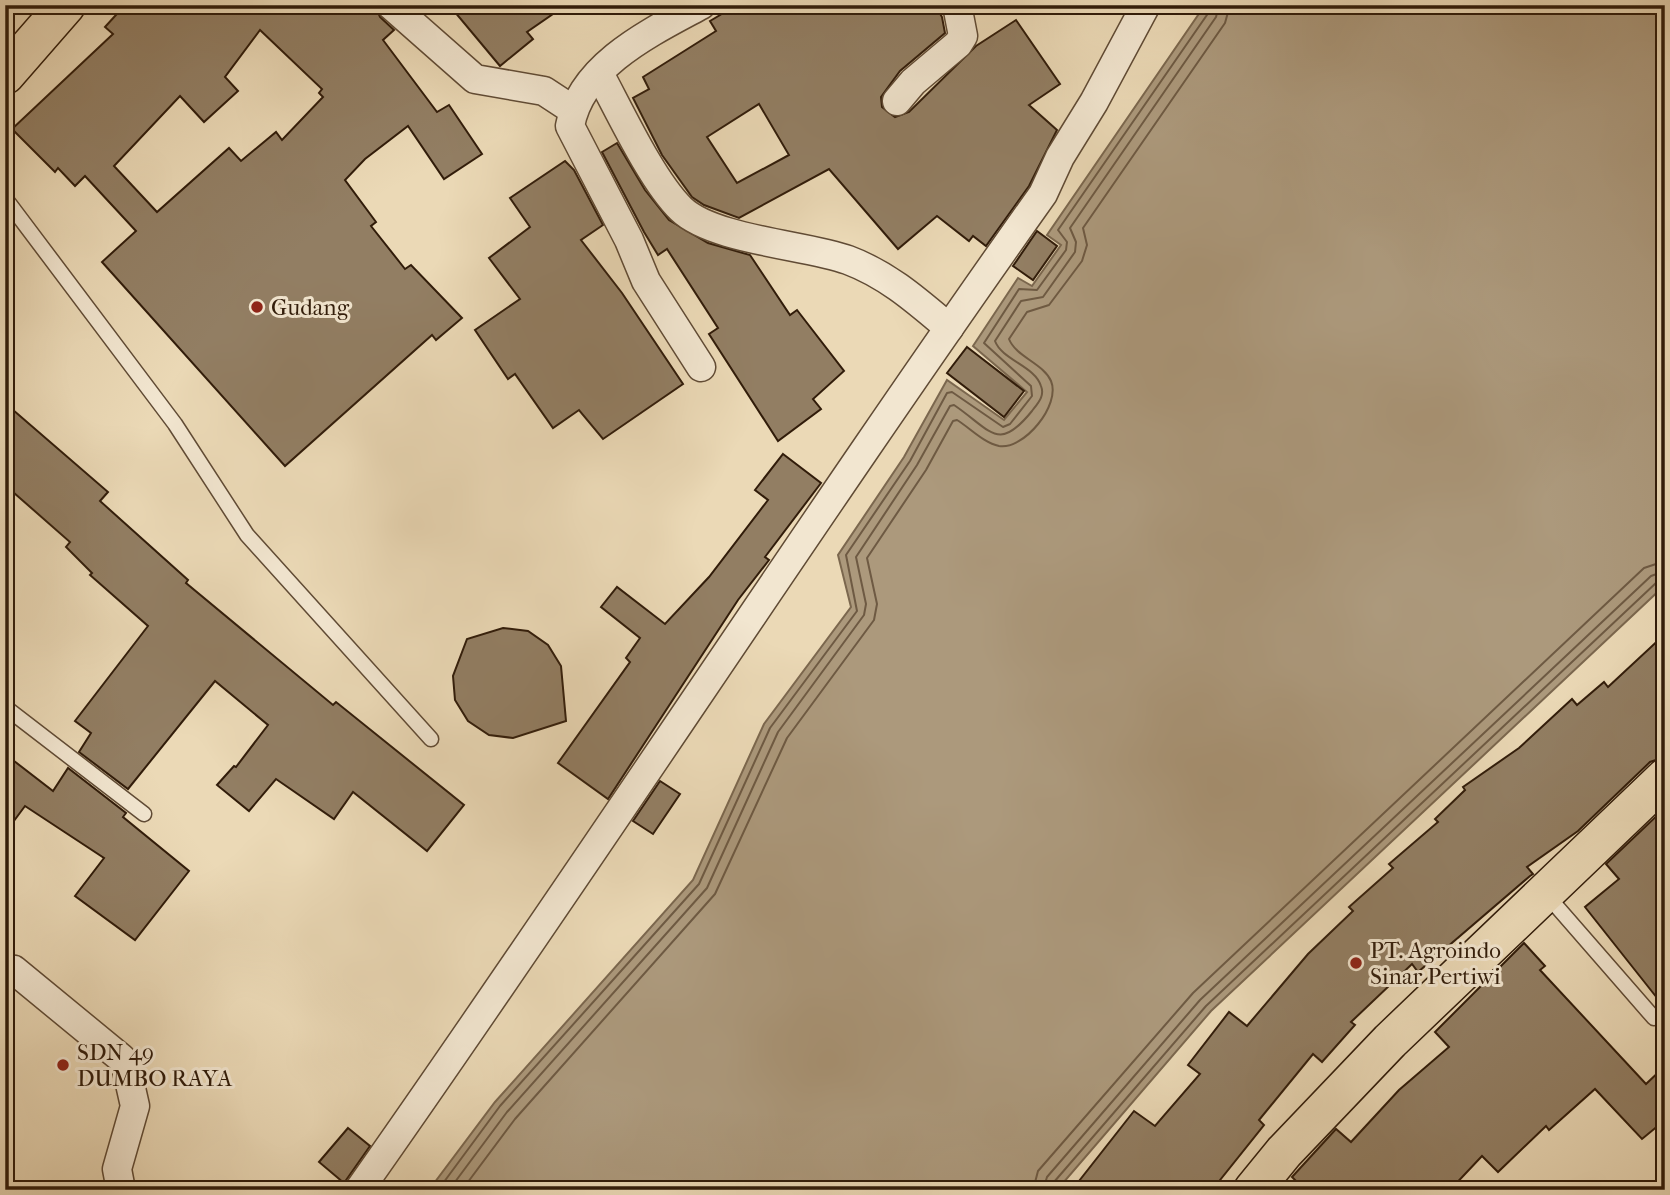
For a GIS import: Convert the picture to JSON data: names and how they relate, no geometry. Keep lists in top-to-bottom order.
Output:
{
  "places": ["Gudang", "PT. Agroindo Sinar Pertiwi", "SDN 49 DUMBO RAYA"]
}
